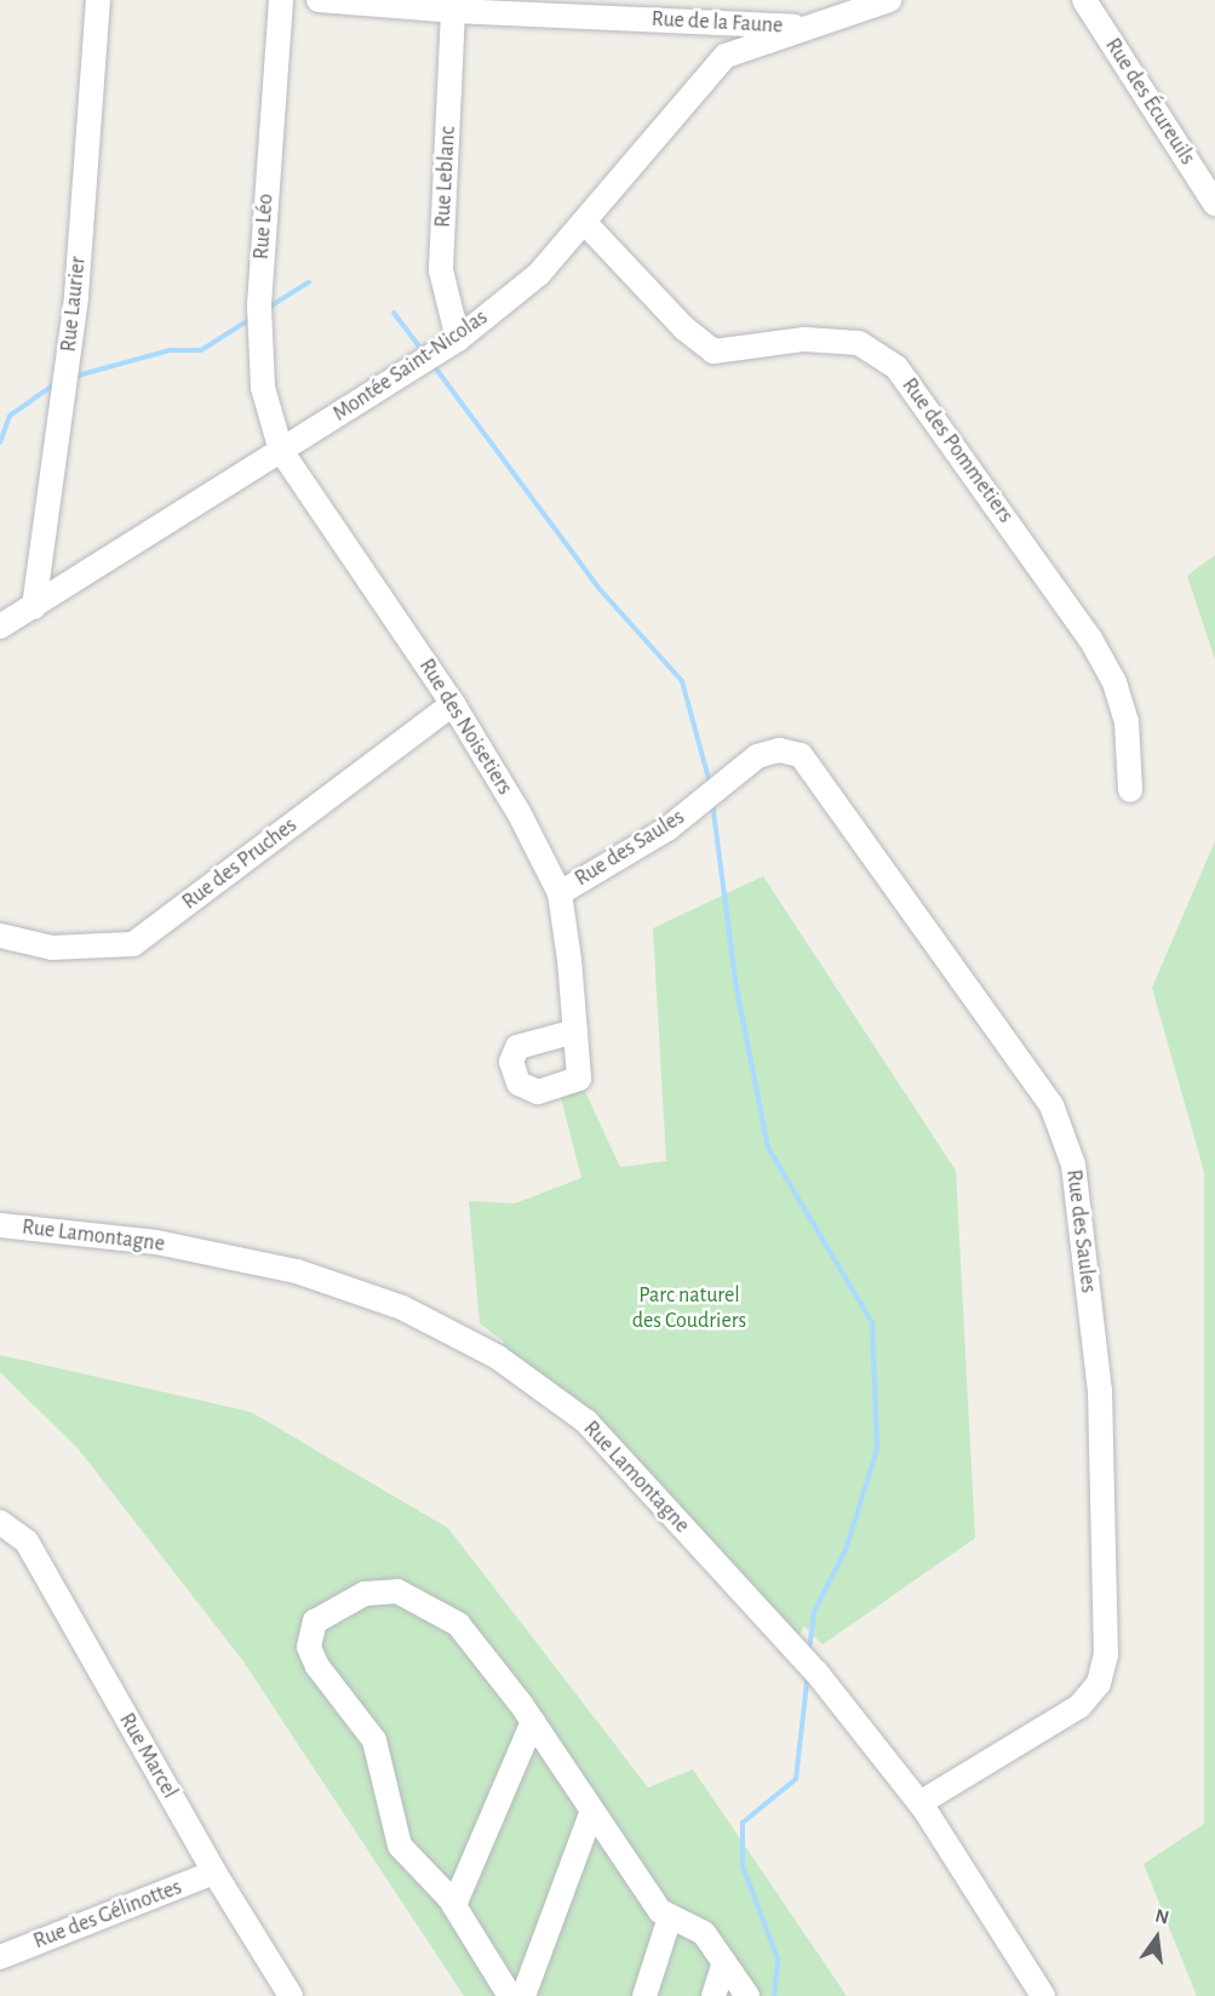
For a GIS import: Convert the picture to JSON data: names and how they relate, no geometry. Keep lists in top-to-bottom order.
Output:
{
  "streets": {
    "street": [
      "Rue de la Faune",
      "Rue des Écureuils",
      "Rue Leblanc",
      "Rue Léo",
      "Rue Laurier",
      "Montée Saint-Nicolas",
      "Rue des Pommetiers",
      "Rue des Noisetiers",
      "Rue des Saules",
      "Rue des Pruches",
      "Rue Lamontagne",
      "Rue Marcel",
      "Rue des Gélinottes"
    ]
  },
  "crossings": [
    ["Rue de la Faune", "Rue Leblanc"],
    ["Rue de la Faune", "Montée Saint-Nicolas"],
    ["Rue Leblanc", "Montée Saint-Nicolas"],
    ["Rue Léo", "Montée Saint-Nicolas"],
    ["Rue Léo", "Rue des Noisetiers"],
    ["Rue Laurier", "Montée Saint-Nicolas"],
    ["Montée Saint-Nicolas", "Rue des Pommetiers"],
    ["Montée Saint-Nicolas", "Rue des Noisetiers"],
    ["Rue des Noisetiers", "Rue des Saules"],
    ["Rue des Noisetiers", "Rue des Pruches"],
    ["Rue des Saules", "Rue Lamontagne"],
    ["Rue Marcel", "Rue des Gélinottes"]
  ],
  "parks": ["Parc naturel des Coudriers"],
  "north": "top"
}
